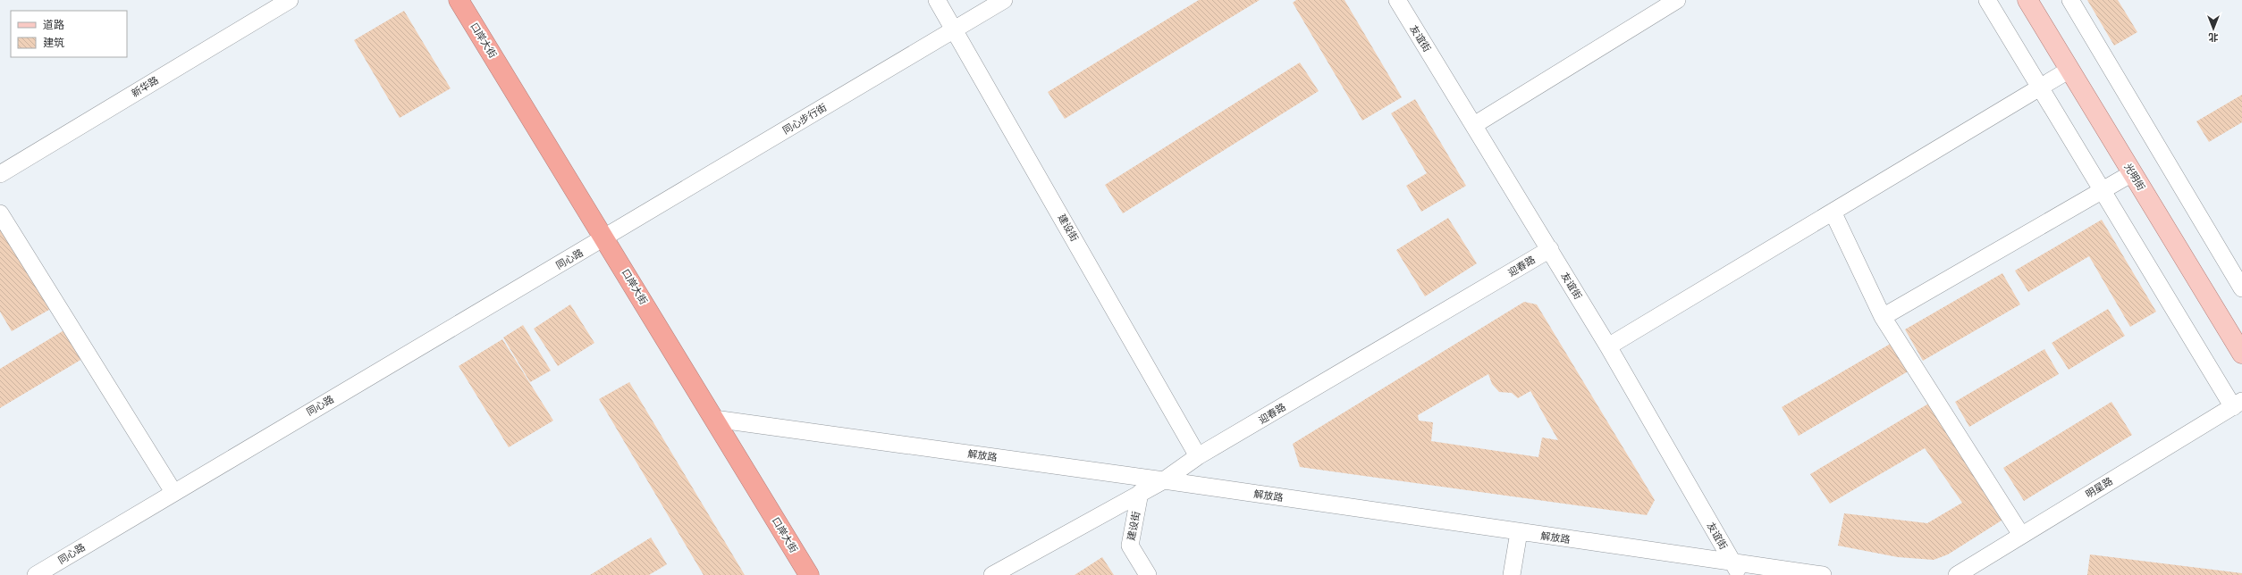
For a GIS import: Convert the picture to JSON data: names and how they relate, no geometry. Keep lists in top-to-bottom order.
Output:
{
  "streets": {
    "highway": ["口岸大街"],
    "main road": ["光明街"],
    "street": [
      "友谊街",
      "新华路",
      "同心步行街",
      "建设街",
      "同心路",
      "迎春路",
      "解放路",
      "明星路"
    ]
  },
  "crossings": [
    ["友谊街", "迎春路"],
    ["友谊街", "解放路"],
    ["口岸大街", "同心步行街"],
    ["口岸大街", "同心路"],
    ["口岸大街", "解放路"],
    ["同心步行街", "建设街"],
    ["同心步行街", "同心路"],
    ["建设街", "迎春路"],
    ["迎春路", "解放路"]
  ],
  "legend": ["道路", "建筑"],
  "north": "bottom"
}
